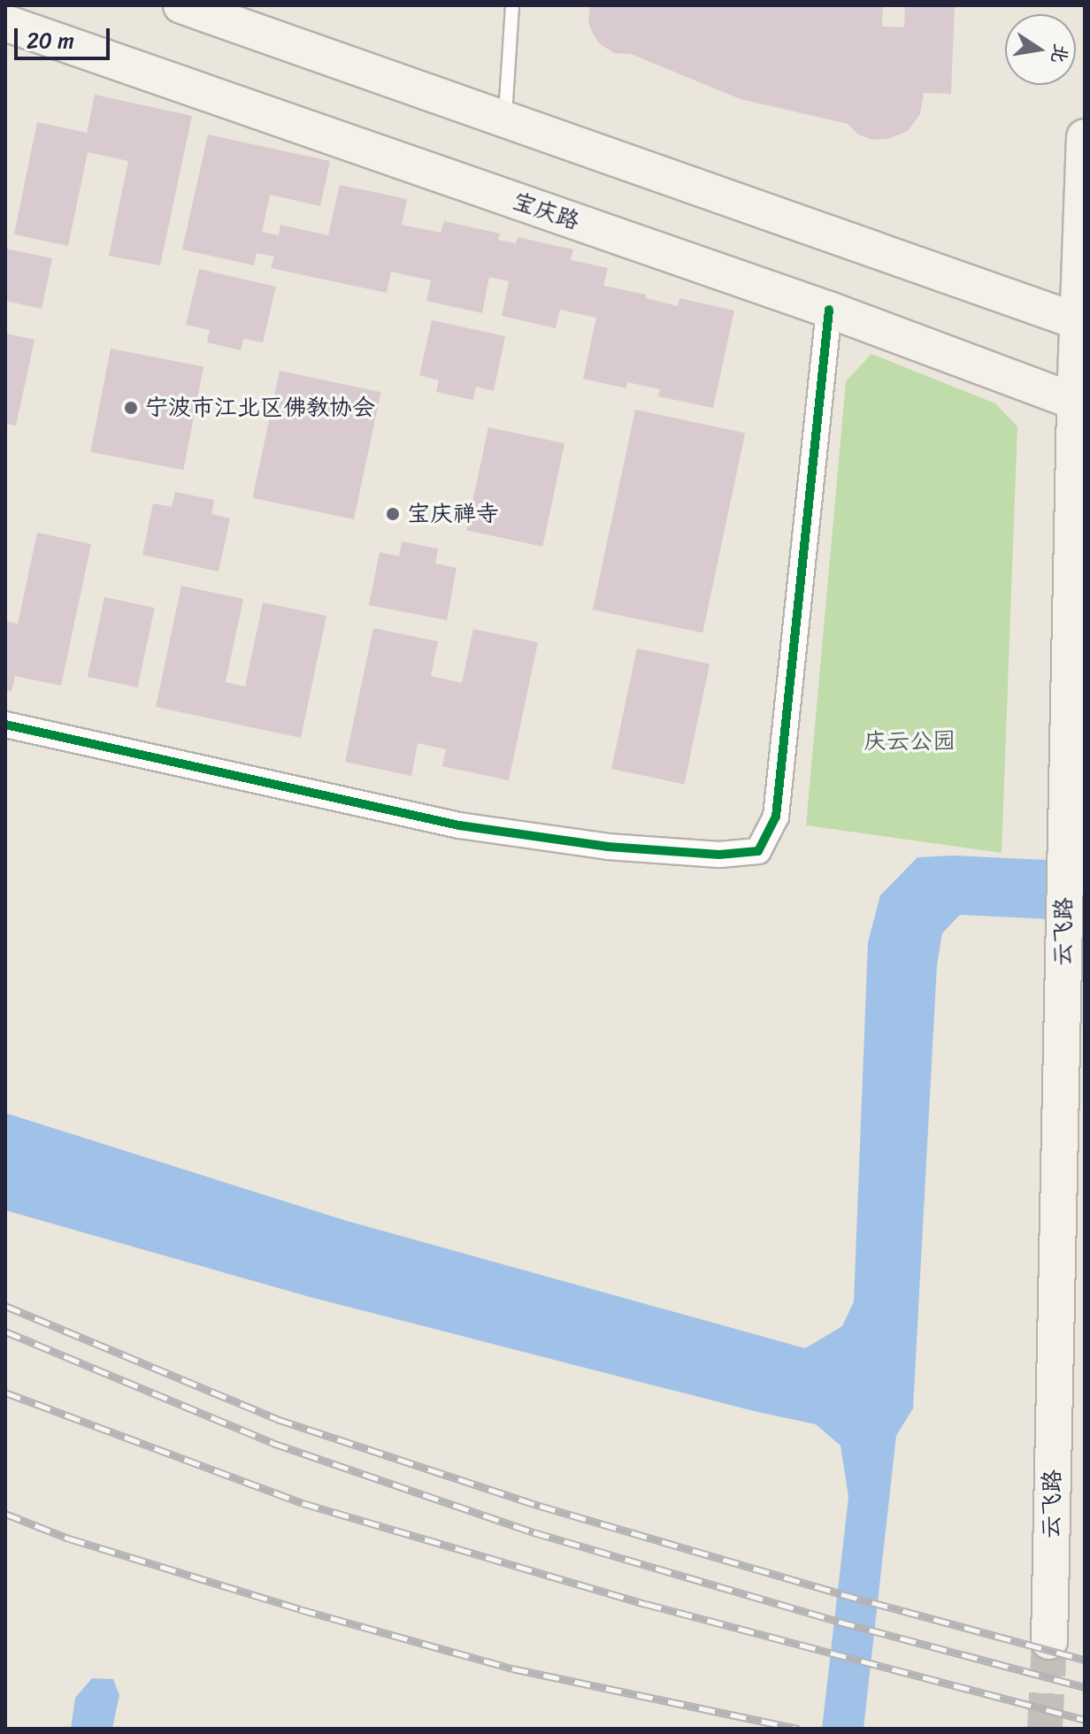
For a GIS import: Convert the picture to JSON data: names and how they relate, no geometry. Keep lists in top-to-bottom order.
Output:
{
  "streets": {
    "main road": ["宝庆路", "云飞路"]
  },
  "crossings": [
    ["宝庆路", "云飞路"]
  ],
  "parks": ["庆云公园"],
  "places": ["宁波市江北区佛教协会", "宝庆禅寺"],
  "scale_bar": "20 m",
  "north": "right"
}
